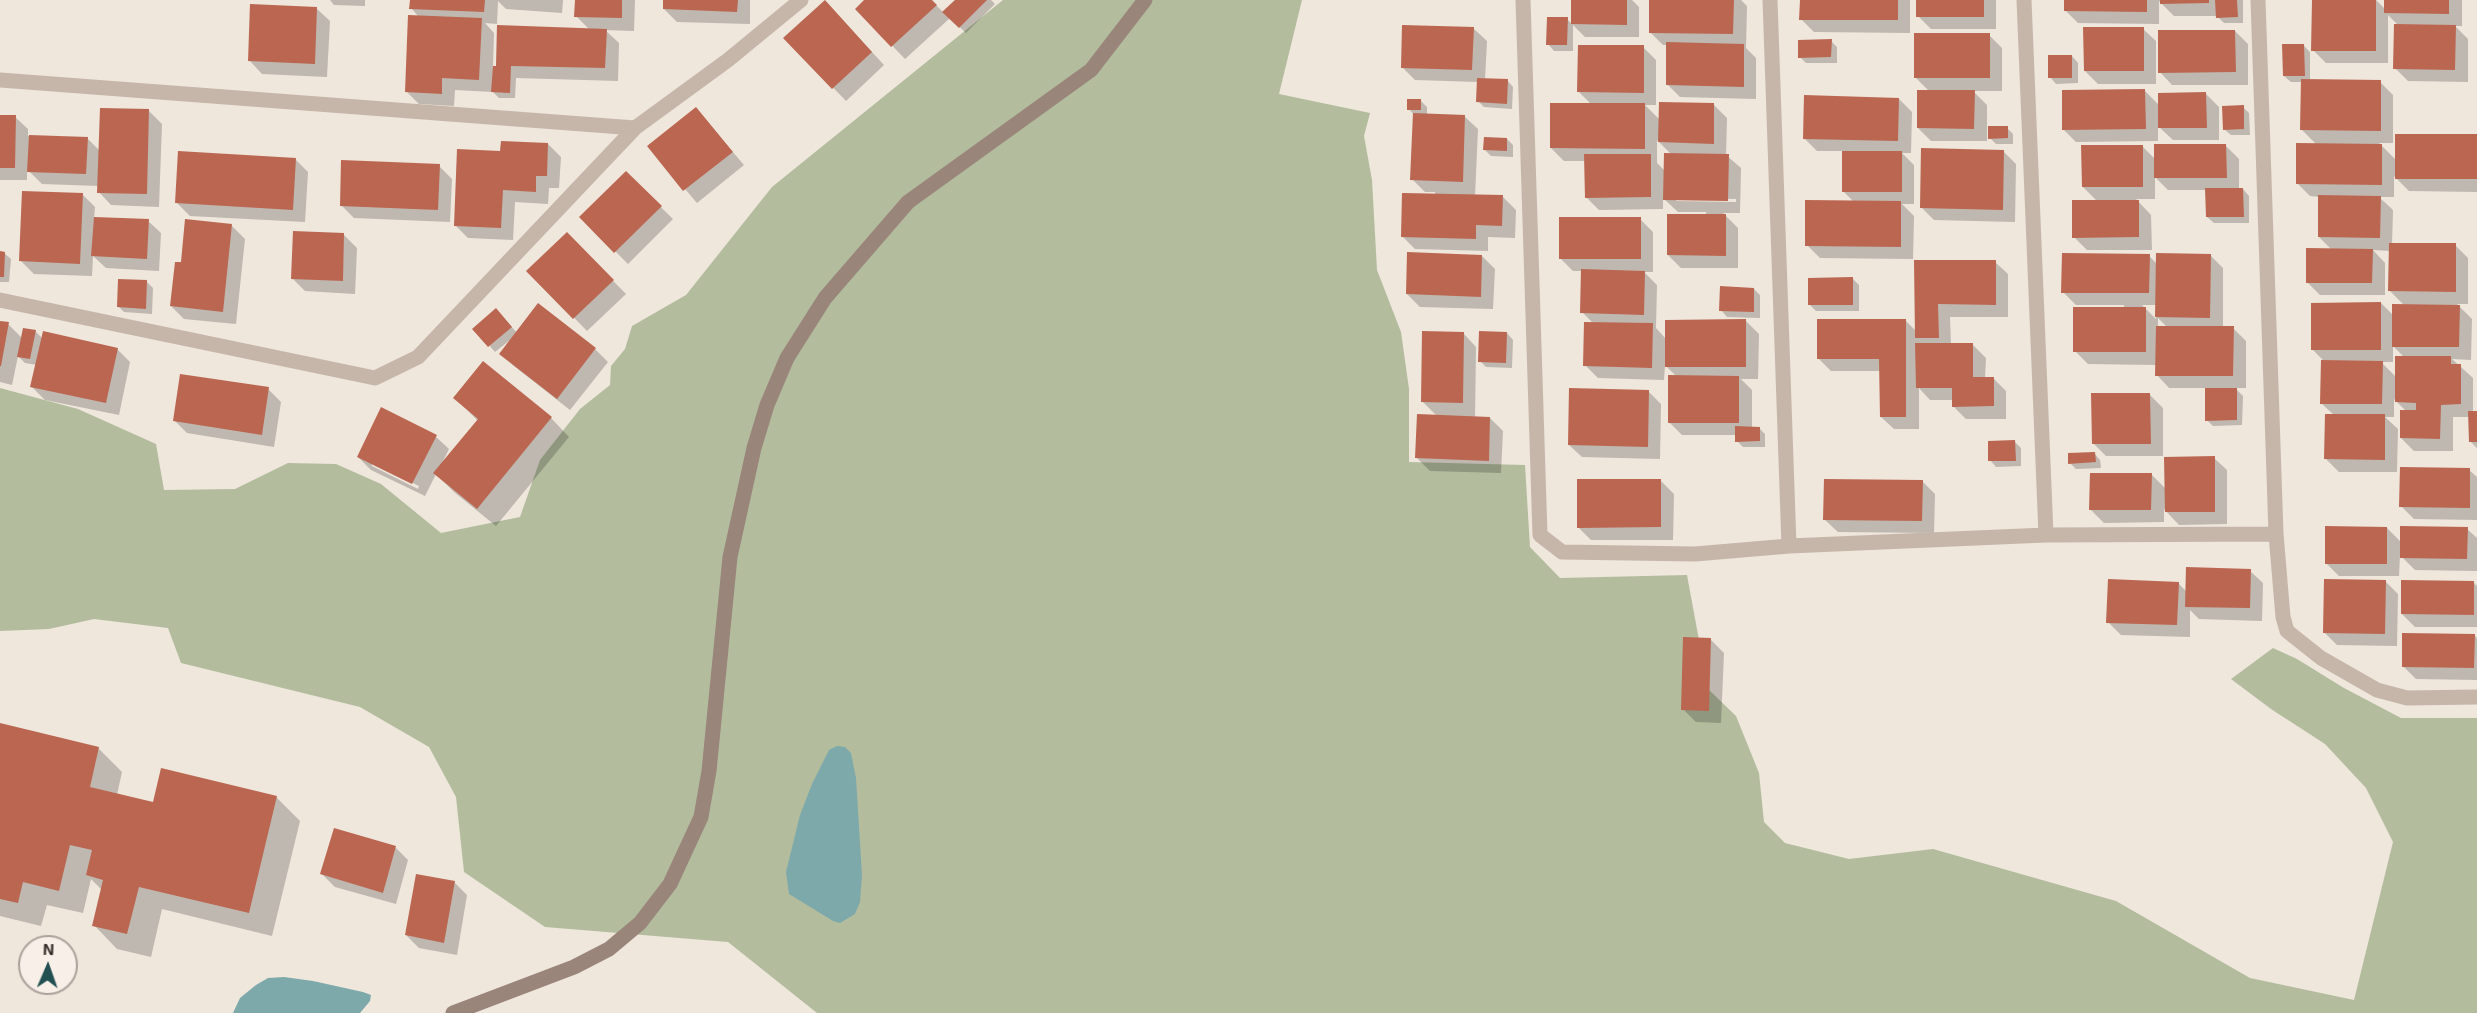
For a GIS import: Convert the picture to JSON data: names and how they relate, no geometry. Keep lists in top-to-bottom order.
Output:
{
  "north": "top"
}
